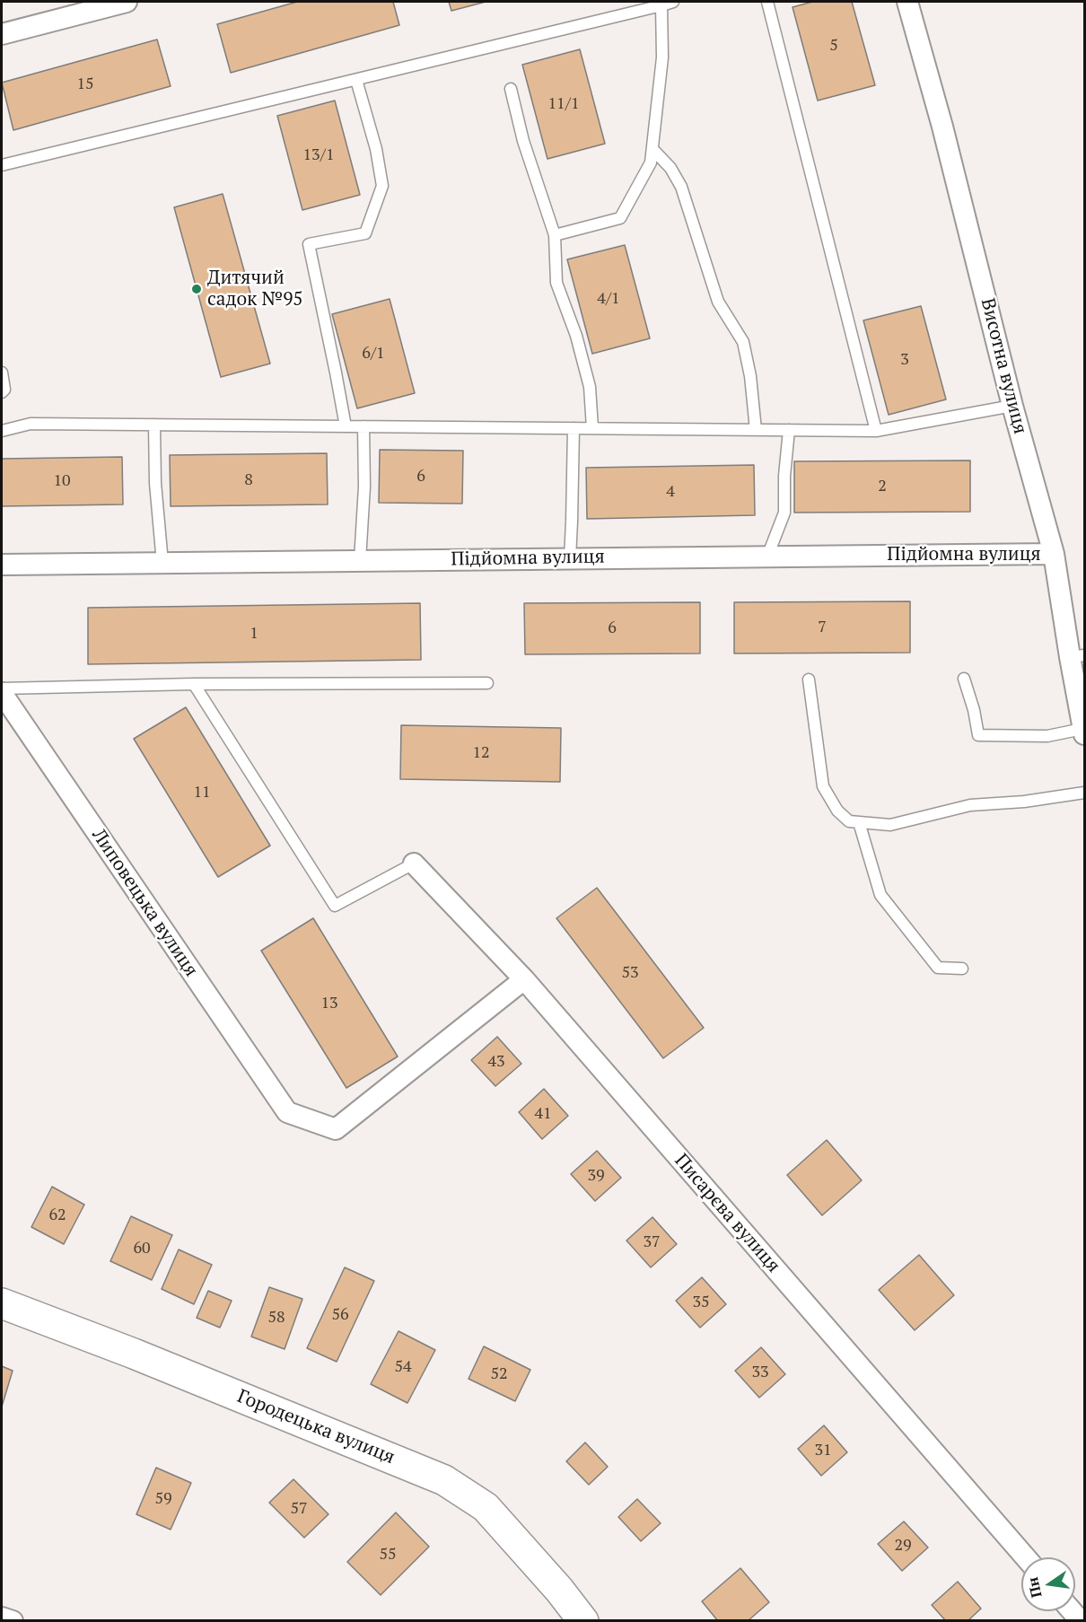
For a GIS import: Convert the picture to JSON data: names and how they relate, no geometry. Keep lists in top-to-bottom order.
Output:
{
  "streets": {
    "main road": ["Городецька вулиця"],
    "street": [
      "Висотна вулиця",
      "Підйомна вулиця",
      "Липовецька вулиця",
      "Писарєва вулиця"
    ]
  },
  "crossings": [
    ["Висотна вулиця", "Підйомна вулиця"],
    ["Липовецька вулиця", "Писарєва вулиця"]
  ],
  "places": ["Дитячий садок №95"],
  "house_numbers": [
    "5",
    "15",
    "11/1",
    "13/1",
    "4/1",
    "6/1",
    "3",
    "6",
    "8",
    "10",
    "2",
    "4",
    "7",
    "6",
    "1",
    "12",
    "11",
    "53",
    "13",
    "43",
    "41",
    "39",
    "62",
    "37",
    "60",
    "35",
    "56",
    "58",
    "54",
    "33",
    "52",
    "31",
    "59",
    "57",
    "29",
    "55"
  ],
  "north": "left"
}
